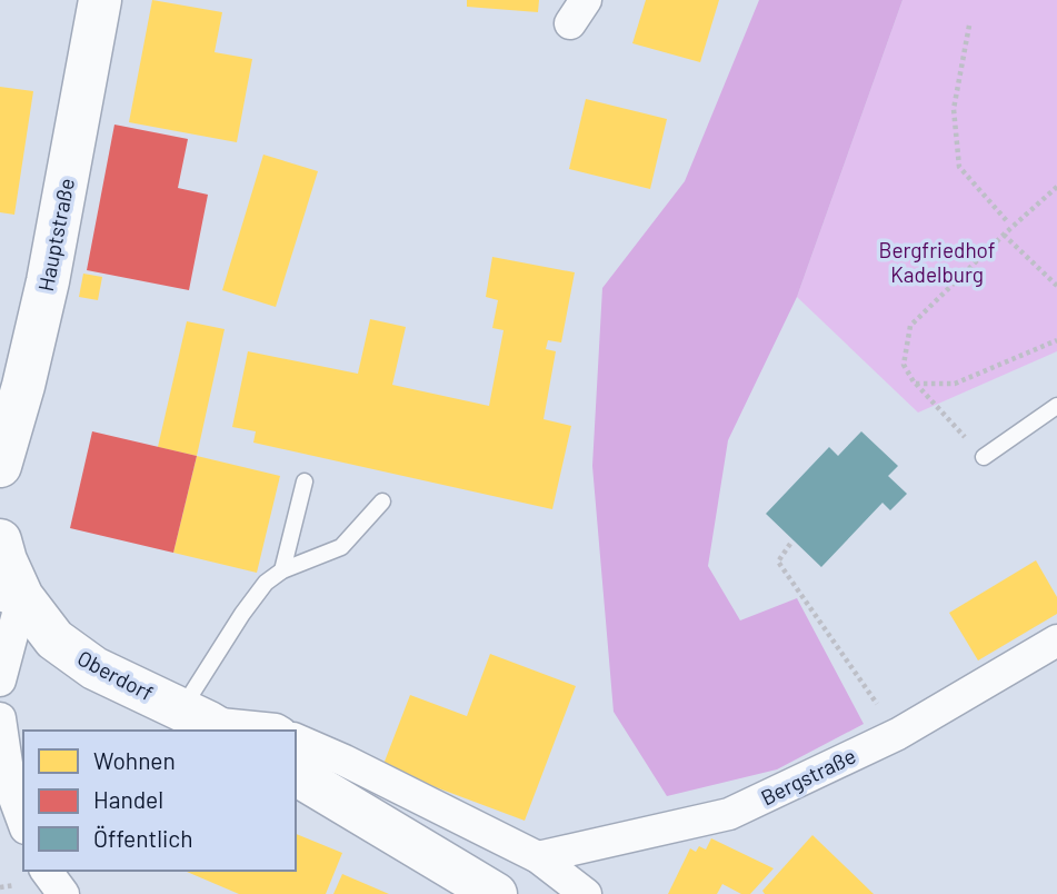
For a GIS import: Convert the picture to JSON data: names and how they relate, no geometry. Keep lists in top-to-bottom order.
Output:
{
  "streets": {
    "main road": ["Hauptstraße", "Oberdorf"],
    "street": ["Bergstraße"]
  },
  "parks": ["Bergfriedhof Kadelburg"],
  "legend": ["Wohnen", "Handel", "Öffentlich"]
}
